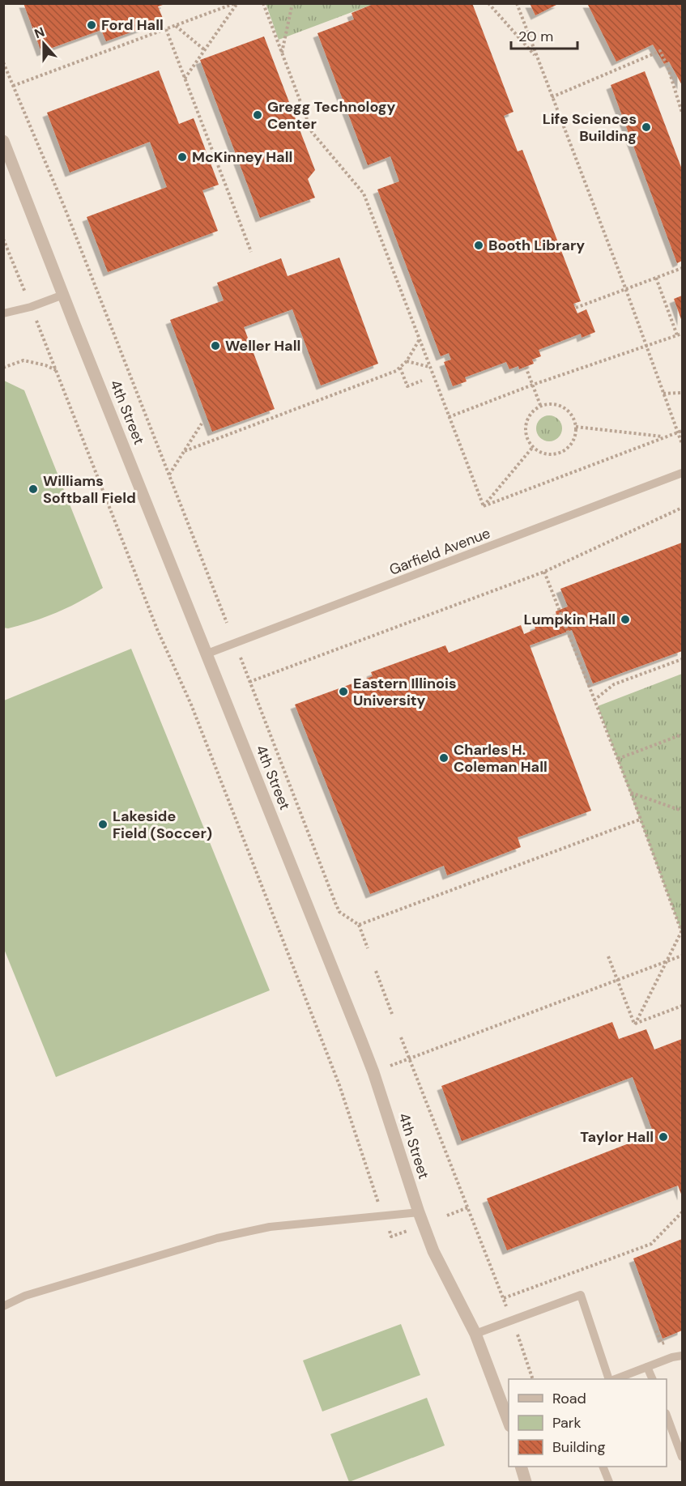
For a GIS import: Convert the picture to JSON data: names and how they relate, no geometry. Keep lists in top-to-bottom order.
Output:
{
  "streets": {
    "street": ["4th Street"],
    "lane": ["Garfield Avenue"]
  },
  "crossings": [
    ["4th Street", "Garfield Avenue"]
  ],
  "places": [
    "Ford Hall",
    "Gregg Technology Center",
    "Life Sciences Building",
    "McKinney Hall",
    "Booth Library",
    "Weller Hall",
    "Williams Softball Field",
    "Lumpkin Hall",
    "Eastern Illinois University",
    "Charles H. Coleman Hall",
    "Lakeside Field (Soccer)",
    "Taylor Hall"
  ],
  "legend": ["Road", "Park", "Building"],
  "scale_bar": "20 m",
  "north": "top"
}
